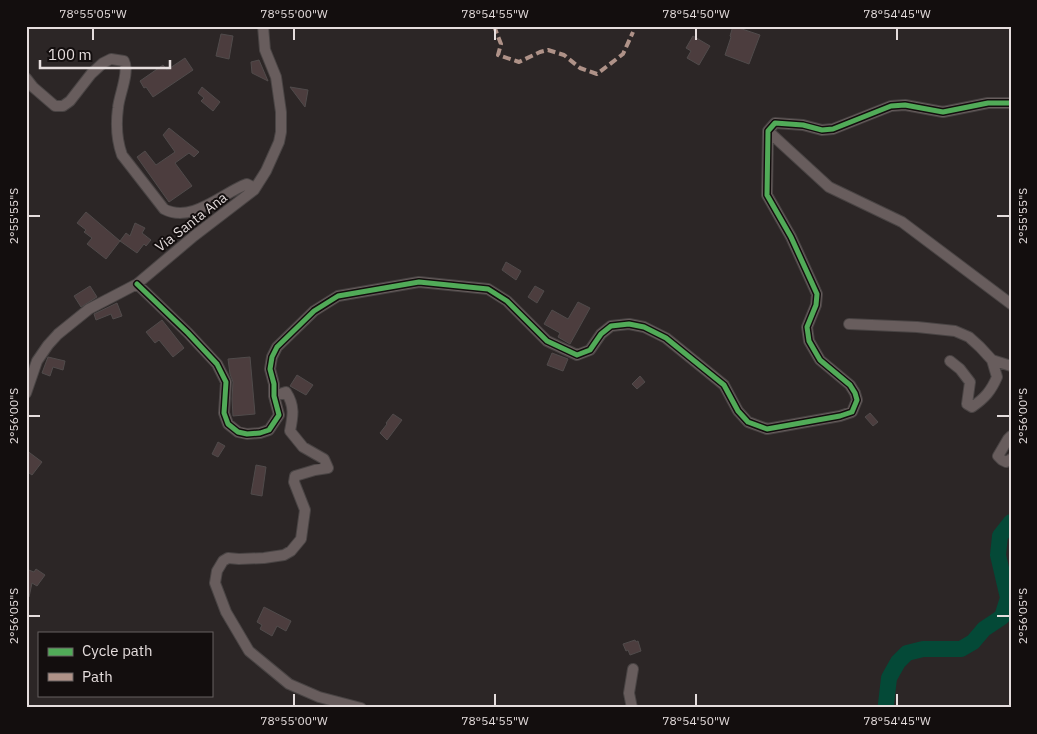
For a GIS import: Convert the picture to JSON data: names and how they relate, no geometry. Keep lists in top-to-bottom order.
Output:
{
  "streets": {
    "street": ["Via Santa Ana"]
  },
  "legend": ["Cycle path", "Path"],
  "scale_bar": "100 m",
  "coordinates": [
    "78°55'05\"W",
    "78°55'00\"W",
    "78°54'55\"W",
    "78°54'50\"W",
    "78°54'45\"W",
    "2°55'55\"S",
    "2°56'00\"S",
    "2°56'05\"S"
  ]
}
